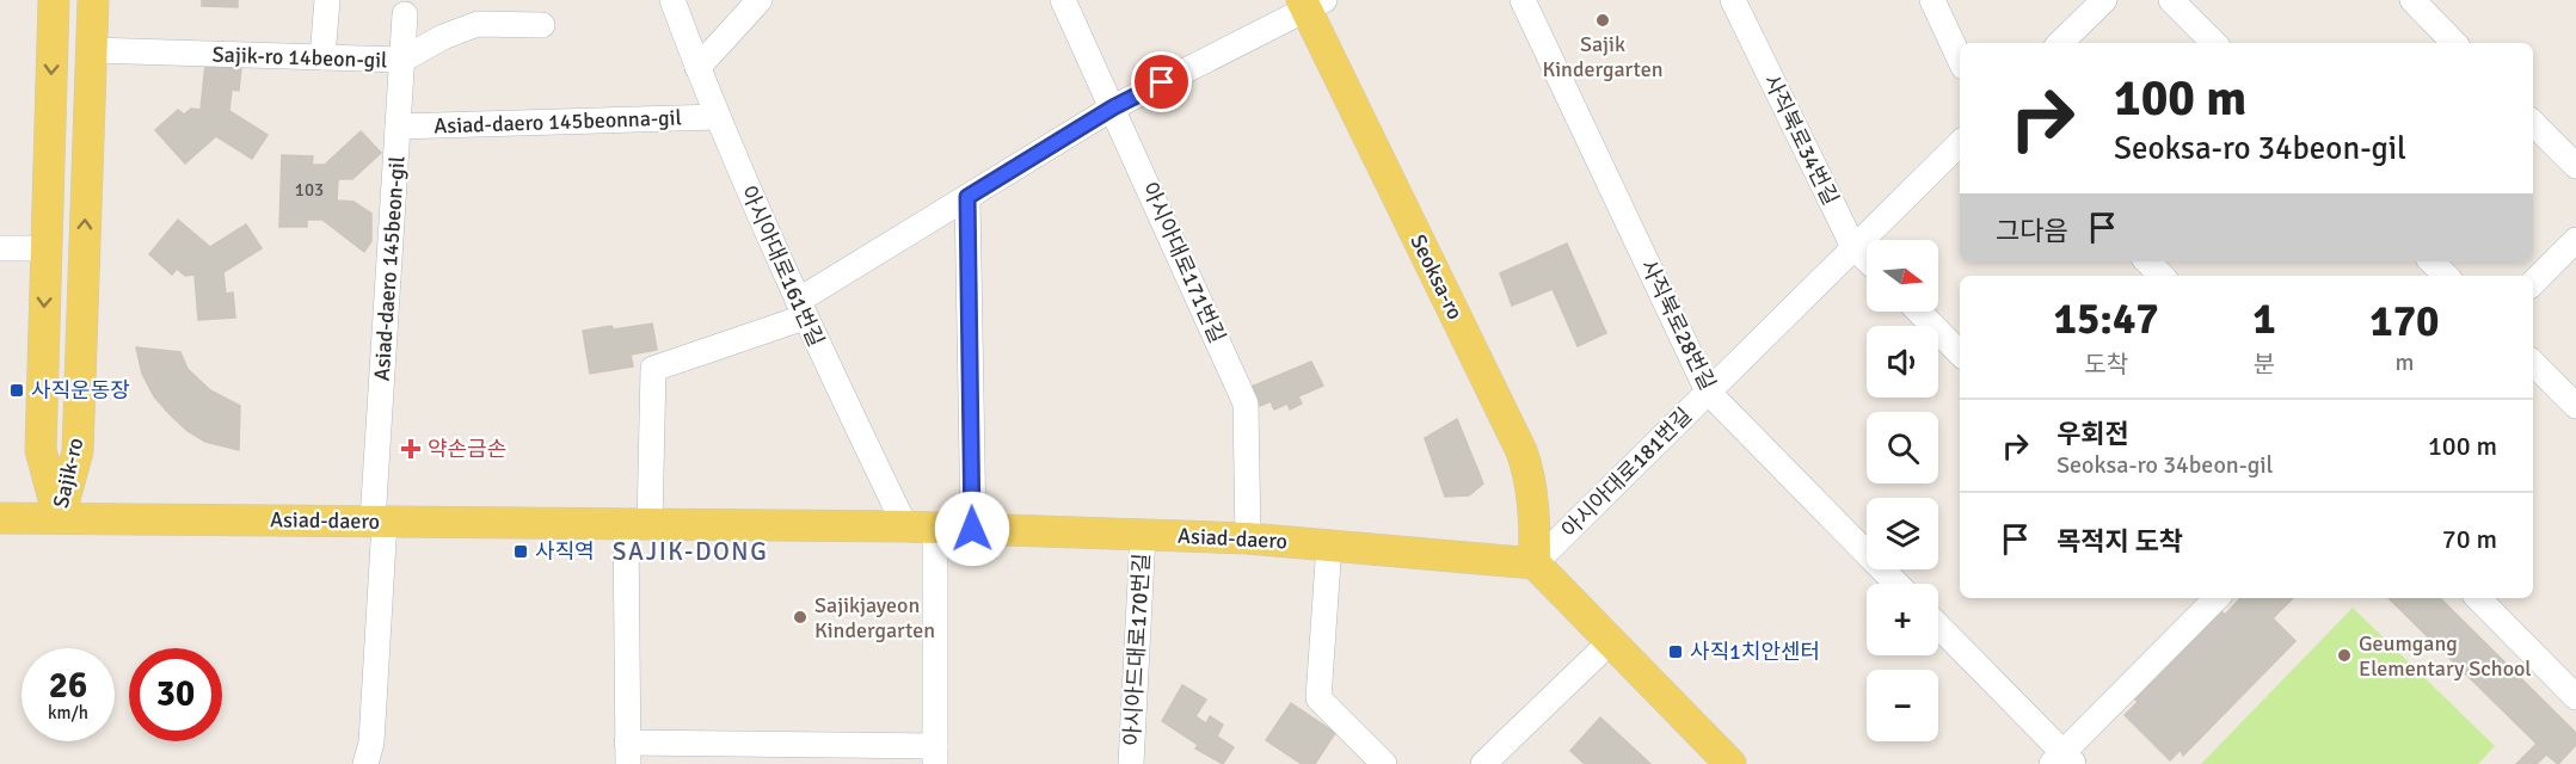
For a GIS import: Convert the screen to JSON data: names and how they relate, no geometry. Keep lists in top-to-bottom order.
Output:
{
  "streets": {
    "main road": ["Seoksa-ro", "Sajik-ro", "Asiad-daero"],
    "street": [
      "Sajik-ro 14beon-gil",
      "Asiad-daero 145beonna-gil",
      "사직북로34번길",
      "아시아대로171번길",
      "아시아대로161번길",
      "Asiad-daero 145beon-gil",
      "사직북로28번길",
      "아시아대로181번길",
      "아시아드대로170번길"
    ]
  },
  "crossings": [
    ["Sajik-ro 14beon-gil", "Asiad-daero 145beon-gil"],
    ["Sajik-ro 14beon-gil", "Sajik-ro"],
    ["Asiad-daero 145beonna-gil", "아시아대로161번길"],
    ["Asiad-daero 145beonna-gil", "Asiad-daero 145beon-gil"],
    ["사직북로34번길", "아시아대로181번길"],
    ["아시아대로171번길", "Asiad-daero"],
    ["아시아대로161번길", "Asiad-daero"],
    ["Asiad-daero 145beon-gil", "Asiad-daero"],
    ["Seoksa-ro", "아시아대로181번길"],
    ["Seoksa-ro", "Asiad-daero"],
    ["사직북로28번길", "아시아대로181번길"],
    ["Sajik-ro", "Asiad-daero"],
    ["아시아대로181번길", "Asiad-daero"],
    ["Asiad-daero", "아시아드대로170번길"]
  ],
  "districts": ["SAJIK-DONG"],
  "places": {
    "other": ["Sajik Kindergarten", "Sajikjayeon Kindergarten", "Geumgang Elementary School"],
    "transit": ["사직운동장", "사직역", "사직1치안센터"],
    "health": ["약손금손"]
  },
  "house_numbers": ["103"],
  "north": "right",
  "page": {
    "turn": ["100 m", "Seoksa-ro 34beon-gil"],
    "then": "그다음",
    "map_buttons": ["+", "−"],
    "eta": [
      "15:47",
      "도착",
      "1",
      "분",
      "170",
      "m"
    ],
    "list": [
      {
        "name": "우회전",
        "note": "Seoksa-ro 34beon-gil",
        "value": "100 m"
      },
      {
        "name": "목적지 도착",
        "value": "70 m"
      }
    ],
    "speed": "26 km/h",
    "limit": "30"
  }
}
